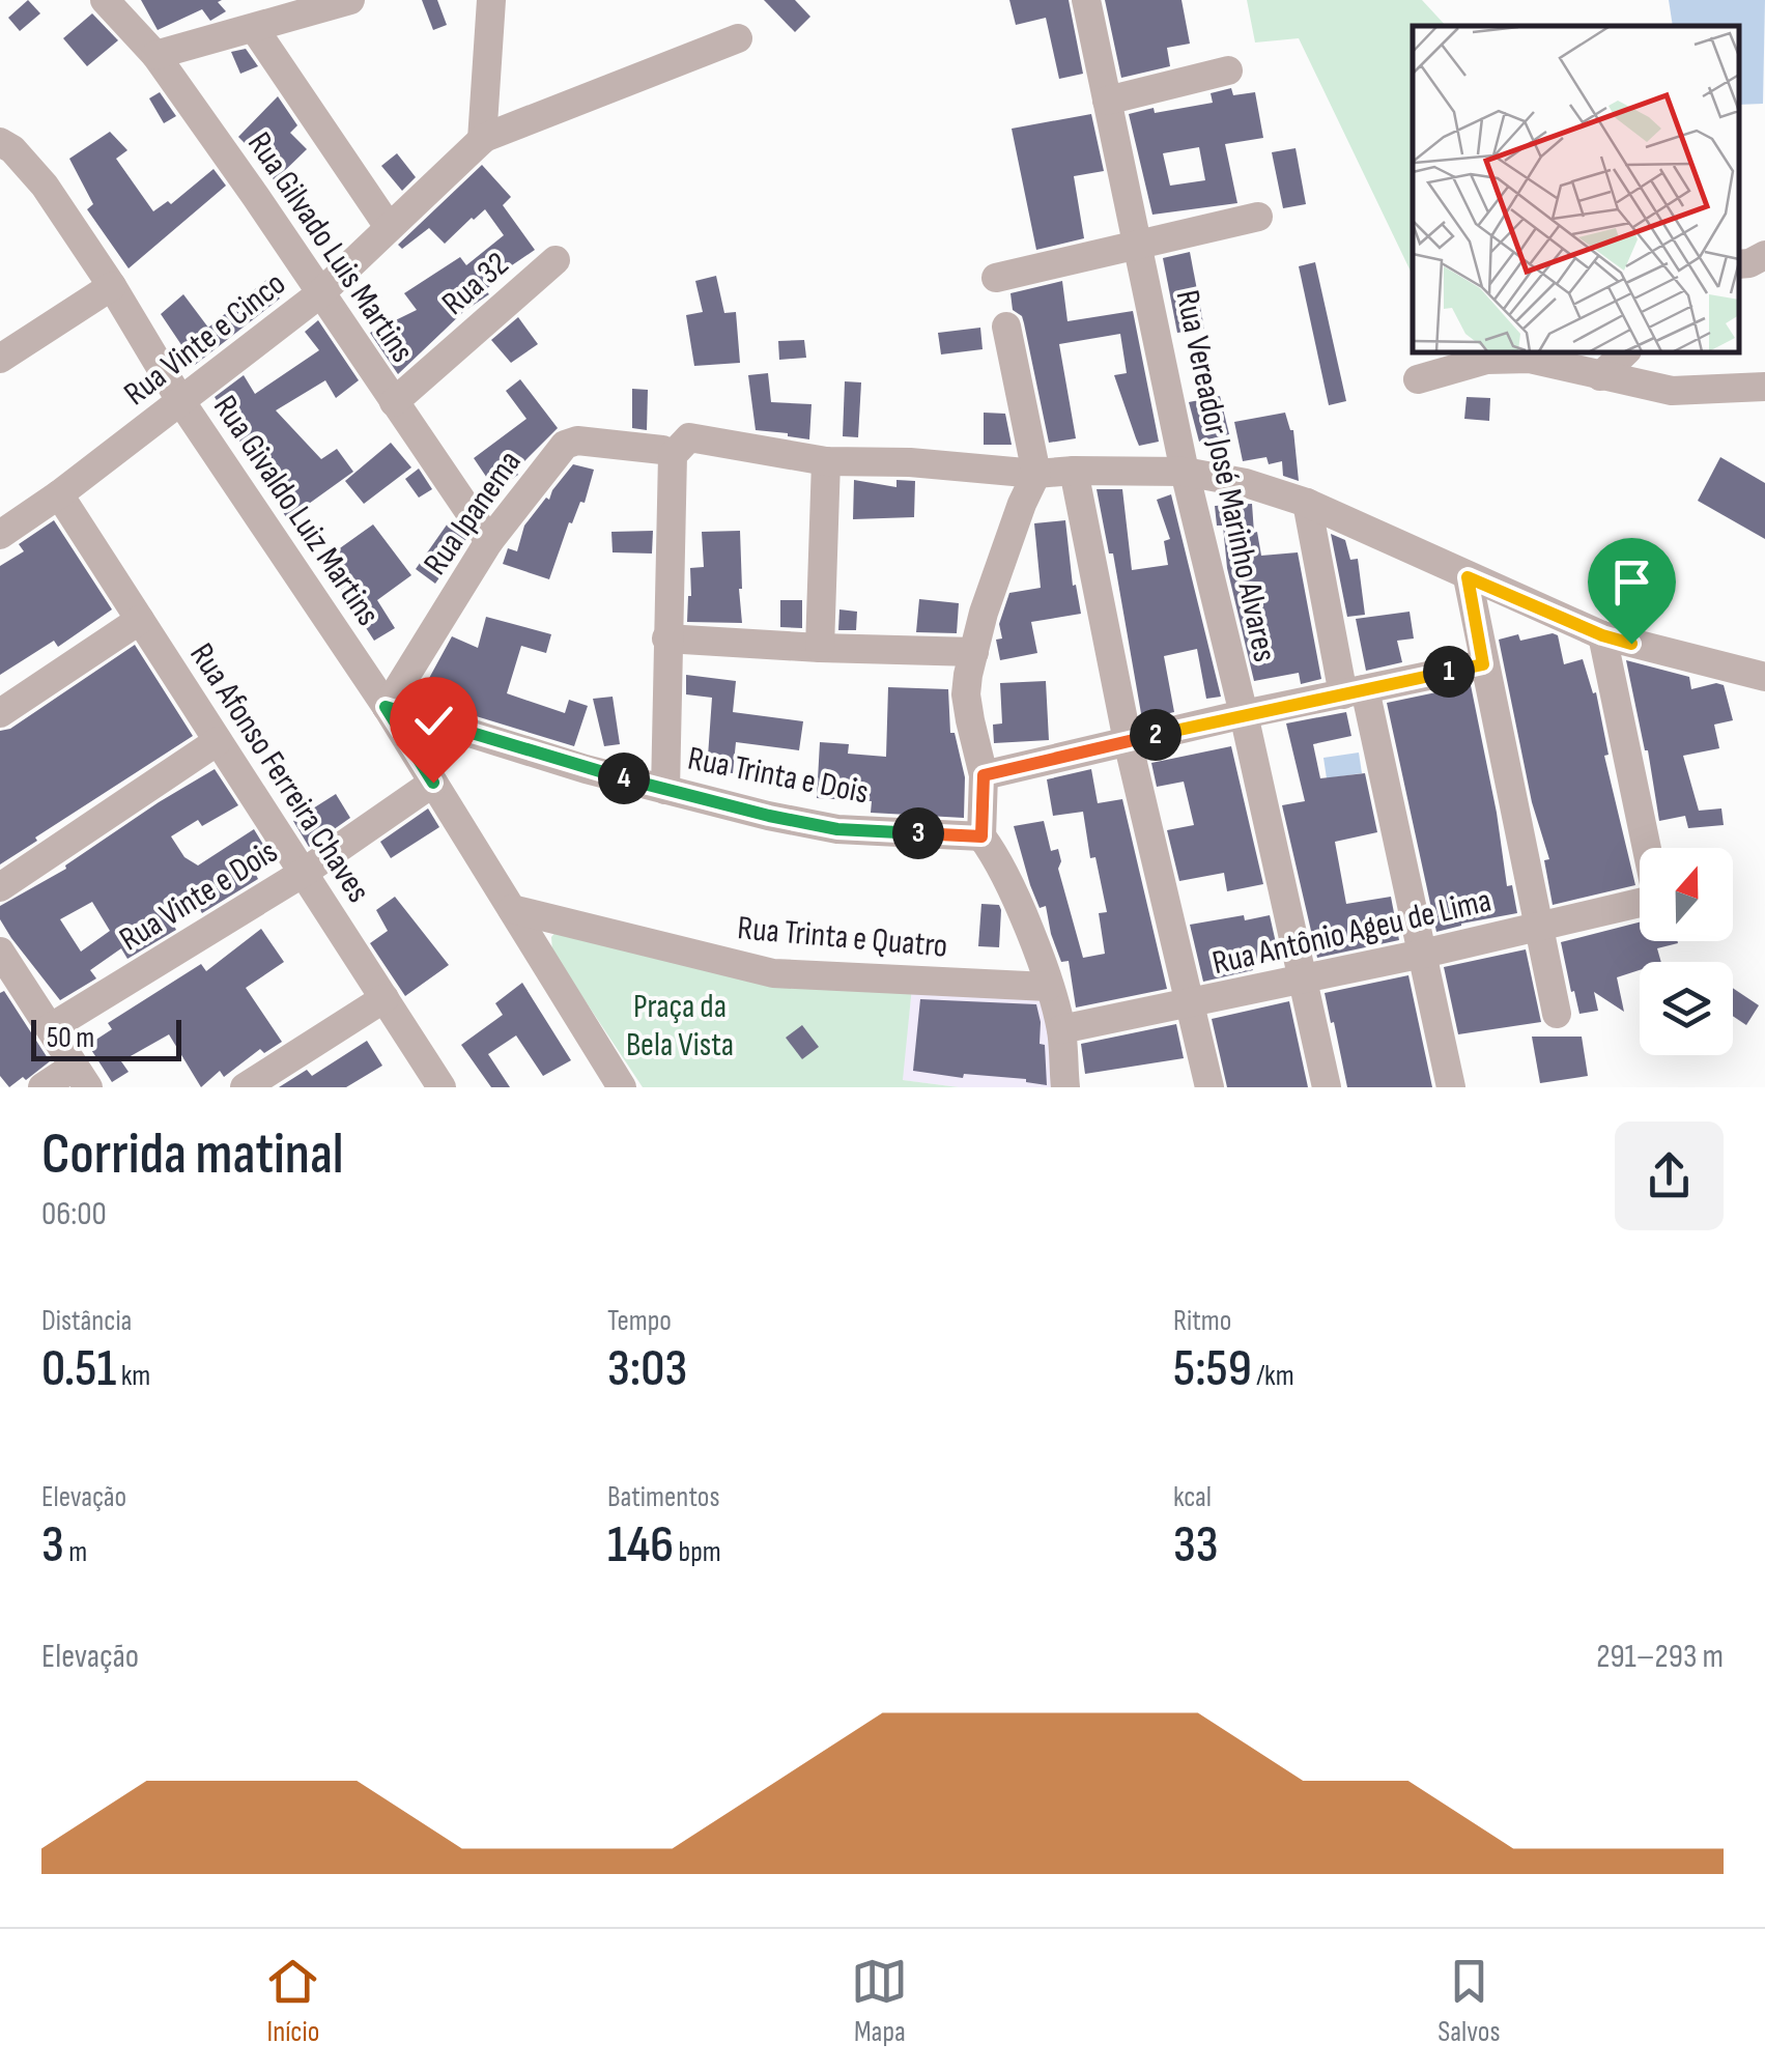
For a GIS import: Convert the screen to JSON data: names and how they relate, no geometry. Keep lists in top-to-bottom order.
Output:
{
  "streets": {
    "street": [
      "Rua Gilvado Luis Martins",
      "Rua 32",
      "Rua Vinte e Cinco",
      "Rua Vereador José Marinho Alvares",
      "Rua Givaldo Luiz Martins",
      "Rua Ipanema",
      "Rua Afonso Ferreira Chaves",
      "Rua Trinta e Dois",
      "Rua Vinte e Dois",
      "Rua Antônio Ageu de Lima",
      "Rua Trinta e Quatro"
    ]
  },
  "crossings": [
    ["Rua Gilvado Luis Martins", "Rua 32"],
    ["Rua Gilvado Luis Martins", "Rua Vinte e Cinco"],
    ["Rua Gilvado Luis Martins", "Rua Ipanema"],
    ["Rua Vinte e Cinco", "Rua Givaldo Luiz Martins"],
    ["Rua Vinte e Cinco", "Rua Afonso Ferreira Chaves"],
    ["Rua Vereador José Marinho Alvares", "Rua Antônio Ageu de Lima"],
    ["Rua Givaldo Luiz Martins", "Rua Ipanema"],
    ["Rua Givaldo Luiz Martins", "Rua Trinta e Dois"],
    ["Rua Givaldo Luiz Martins", "Rua Vinte e Dois"],
    ["Rua Givaldo Luiz Martins", "Rua Trinta e Quatro"],
    ["Rua Ipanema", "Rua Trinta e Dois"],
    ["Rua Afonso Ferreira Chaves", "Rua Vinte e Dois"]
  ],
  "parks": ["Praça da Bela Vista"],
  "scale_bar": "50 m",
  "north": "top",
  "page": {
    "pins": [
      "1",
      "2",
      "4",
      "3"
    ],
    "scale": "50 m",
    "heading": ["Corrida matinal", "06:00"],
    "stats": [
      ["Distância", "0.51 km"],
      ["Tempo", "3:03"],
      ["Ritmo", "5:59 /km"],
      ["Elevação", "3 m"],
      ["Batimentos", "146 bpm"],
      ["kcal", "33"]
    ],
    "chart": ["Elevação", "291–293 m"],
    "tabs": ["Início", "Mapa", "Salvos"]
  }
}
